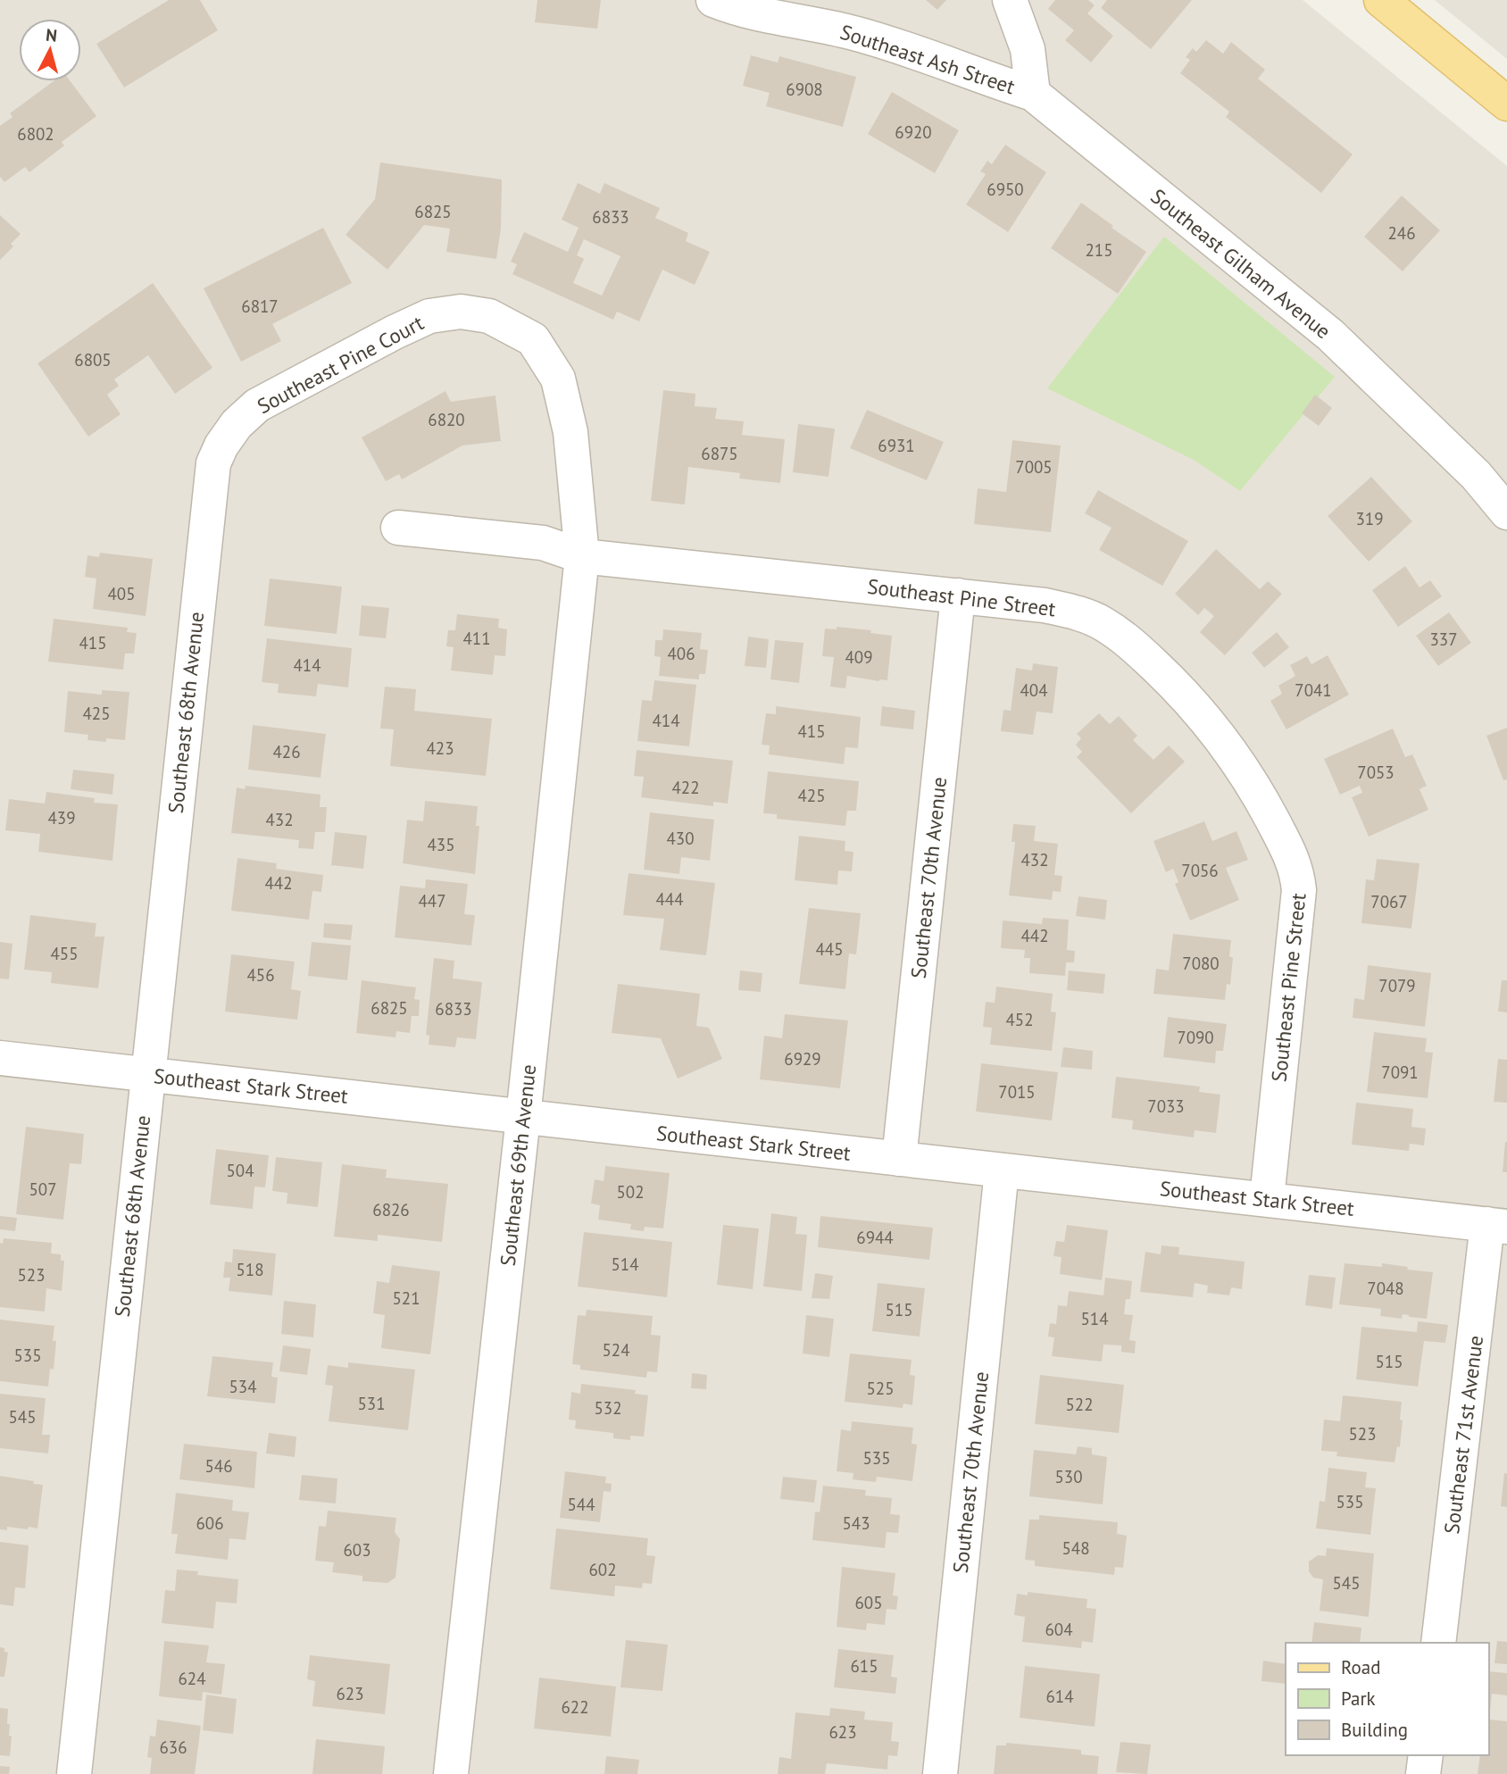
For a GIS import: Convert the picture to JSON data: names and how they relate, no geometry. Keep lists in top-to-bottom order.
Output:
{
  "streets": {
    "street": [
      "Southeast Ash Street",
      "Southeast Gilham Avenue",
      "Southeast Pine Court",
      "Southeast Pine Street",
      "Southeast 68th Avenue",
      "Southeast 70th Avenue",
      "Southeast Stark Street",
      "Southeast 69th Avenue",
      "Southeast 71st Avenue"
    ]
  },
  "crossings": [
    ["Southeast Ash Street", "Southeast Gilham Avenue"],
    ["Southeast Pine Court", "Southeast Pine Street"],
    ["Southeast Pine Court", "Southeast 68th Avenue"],
    ["Southeast Pine Court", "Southeast 69th Avenue"],
    ["Southeast Pine Street", "Southeast 70th Avenue"],
    ["Southeast Pine Street", "Southeast Stark Street"],
    ["Southeast Pine Street", "Southeast 69th Avenue"],
    ["Southeast 68th Avenue", "Southeast Stark Street"],
    ["Southeast 70th Avenue", "Southeast Stark Street"],
    ["Southeast Stark Street", "Southeast 69th Avenue"],
    ["Southeast Stark Street", "Southeast 71st Avenue"]
  ],
  "house_numbers": [
    "6908",
    "6920",
    "6802",
    "6950",
    "6825",
    "6833",
    "246",
    "215",
    "6817",
    "6805",
    "6820",
    "6931",
    "6875",
    "7005",
    "319",
    "405",
    "411",
    "337",
    "415",
    "406",
    "409",
    "414",
    "404",
    "7041",
    "425",
    "414",
    "415",
    "423",
    "426",
    "7053",
    "422",
    "425",
    "439",
    "432",
    "430",
    "435",
    "432",
    "7056",
    "442",
    "444",
    "447",
    "7067",
    "442",
    "445",
    "455",
    "7080",
    "456",
    "7079",
    "6825",
    "6833",
    "452",
    "7090",
    "6929",
    "7091",
    "7015",
    "7033",
    "504",
    "507",
    "502",
    "6826",
    "6944",
    "514",
    "518",
    "523",
    "7048",
    "521",
    "515",
    "514",
    "524",
    "535",
    "515",
    "534",
    "525",
    "531",
    "522",
    "532",
    "545",
    "523",
    "535",
    "546",
    "530",
    "535",
    "544",
    "606",
    "543",
    "548",
    "603",
    "602",
    "545",
    "605",
    "604",
    "615",
    "624",
    "623",
    "614",
    "622",
    "623",
    "636"
  ],
  "legend": ["Road", "Park", "Building"],
  "north": "top"
}
